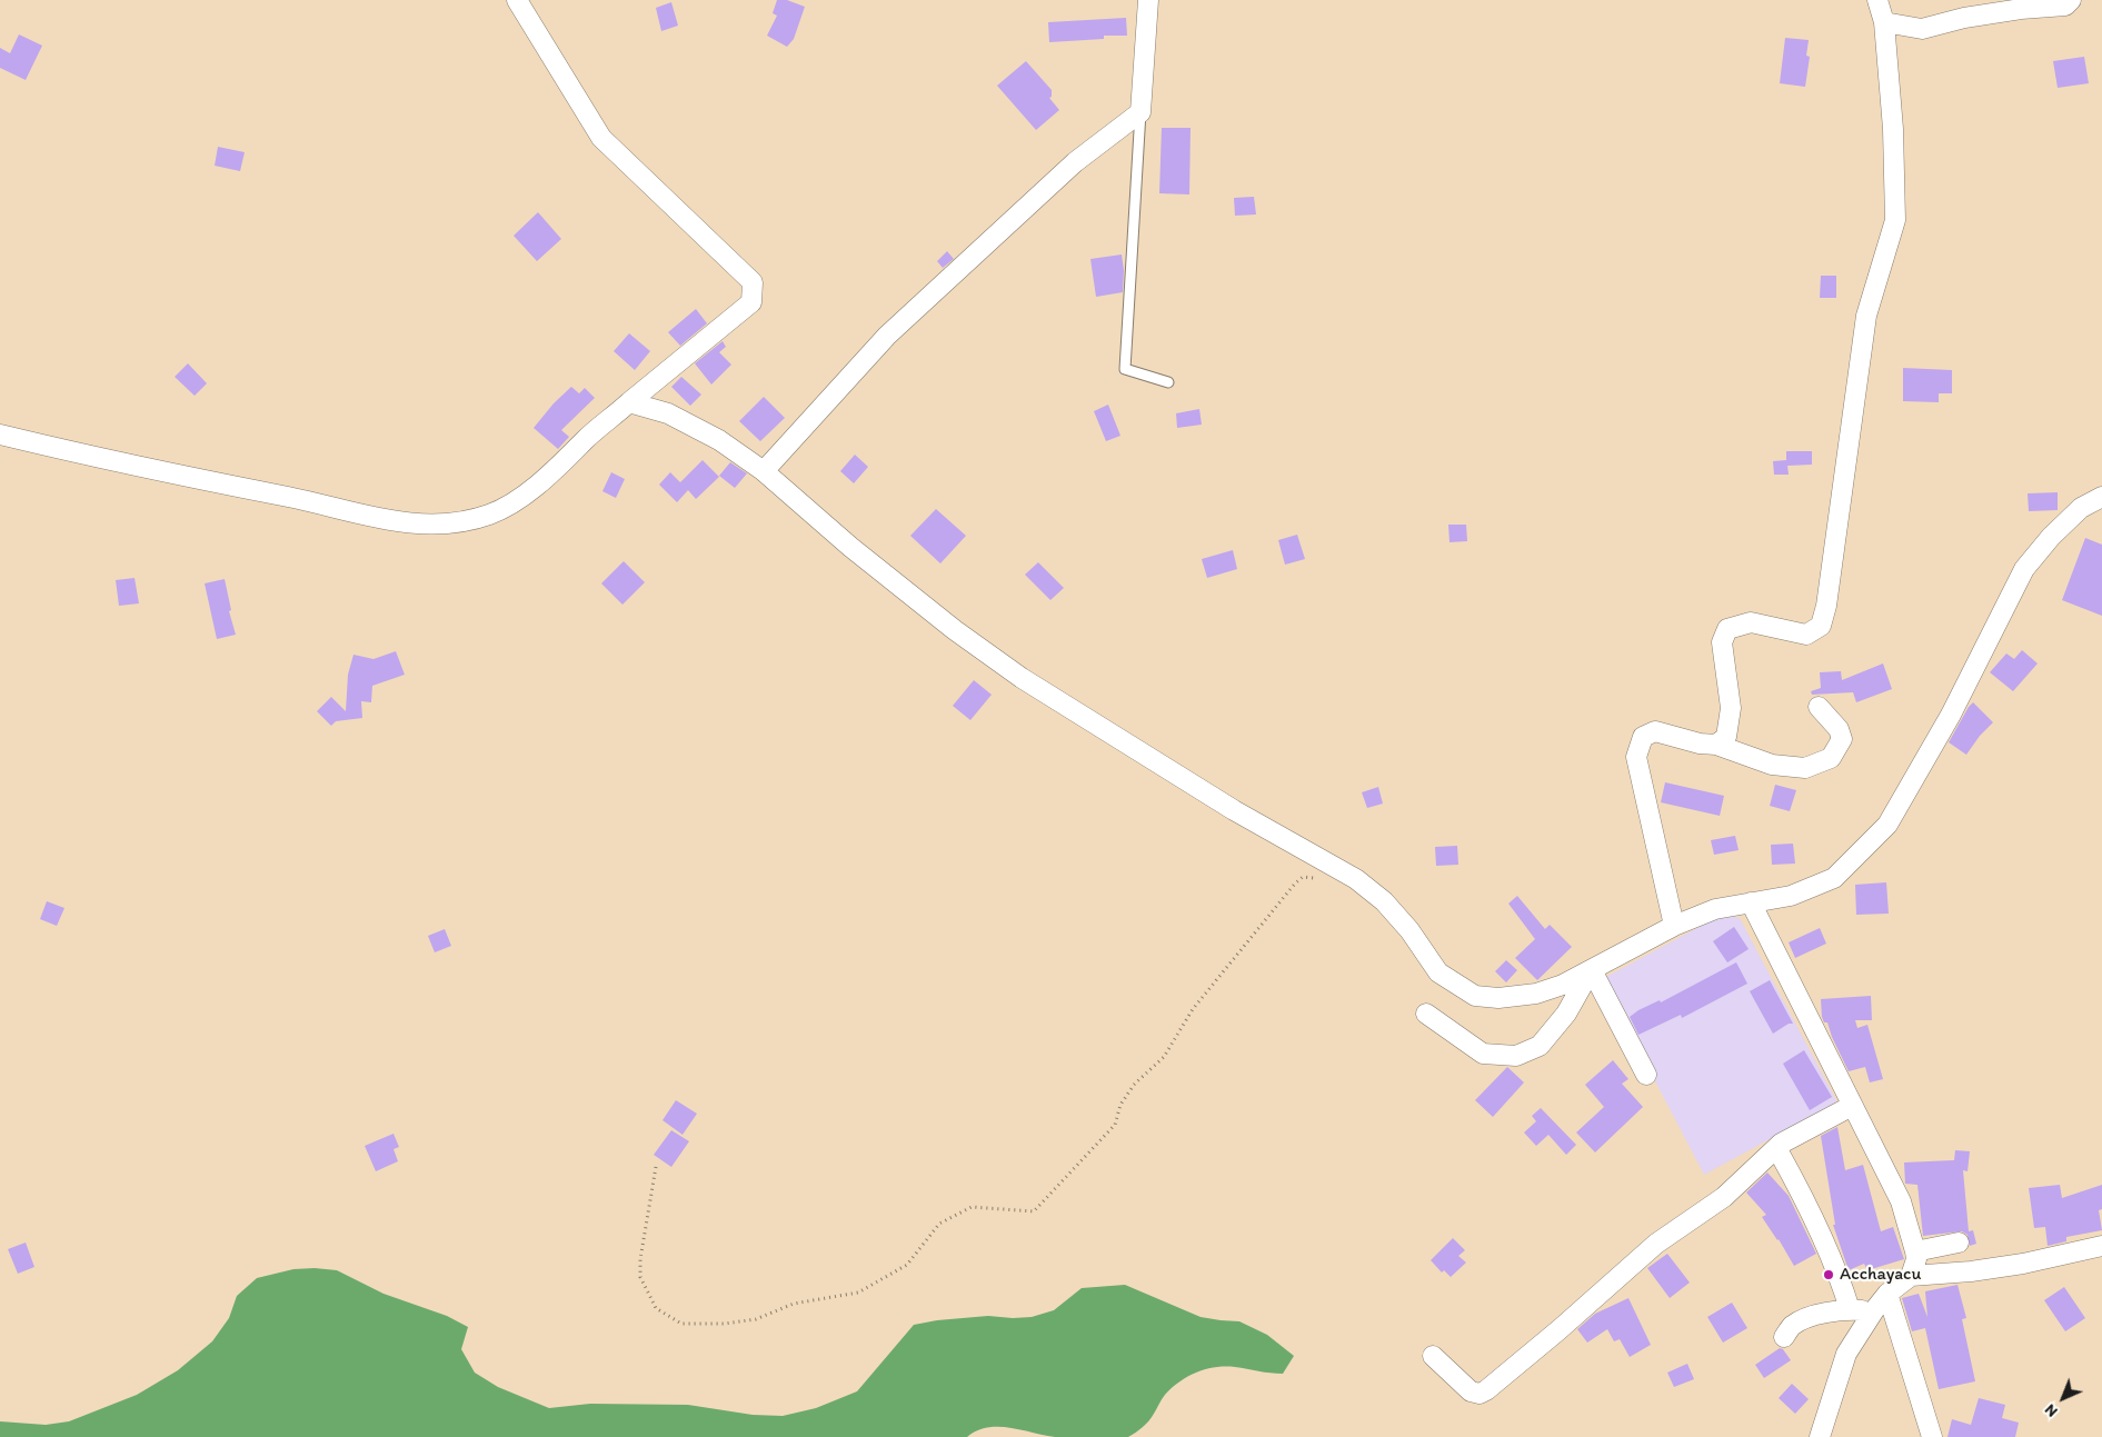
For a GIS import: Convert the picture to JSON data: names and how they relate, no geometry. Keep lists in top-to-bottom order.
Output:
{
  "places": ["Acchayacu"],
  "north": "bottom left"
}
